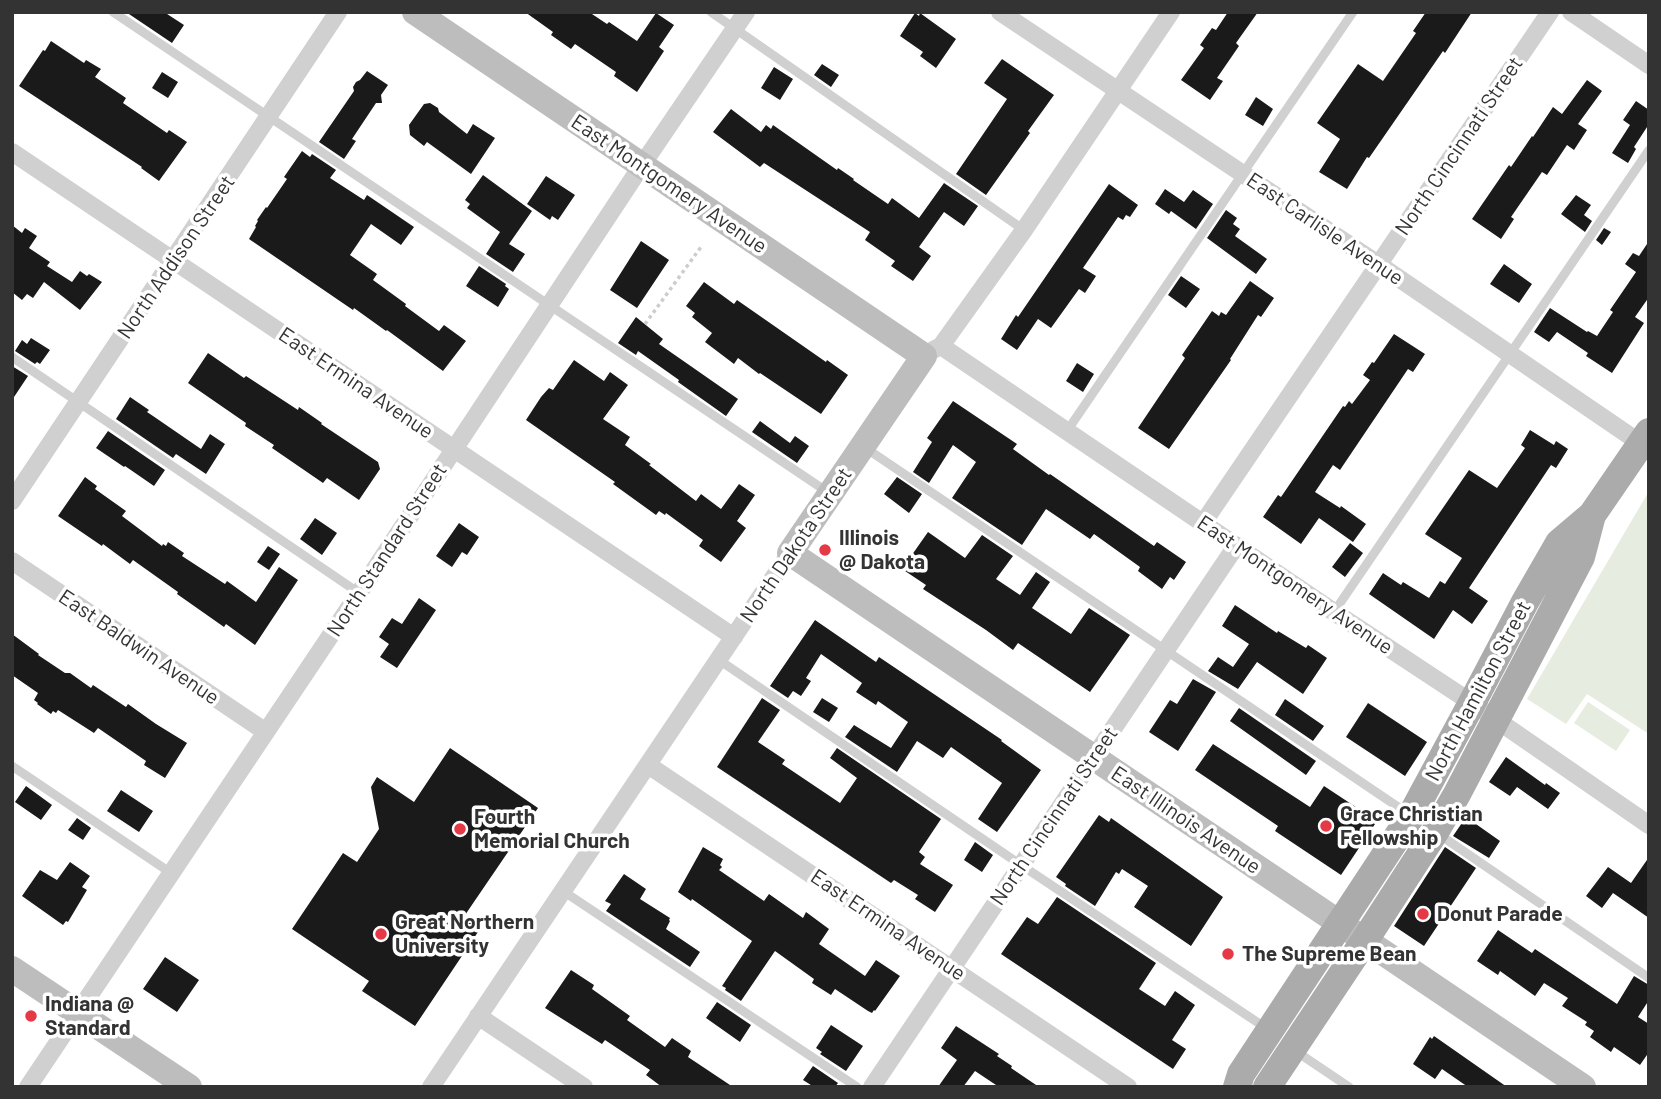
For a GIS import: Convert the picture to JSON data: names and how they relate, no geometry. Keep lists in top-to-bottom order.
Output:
{
  "streets": {
    "main road": ["North Hamilton Street"],
    "street": [
      "North Cincinnati Street",
      "East Montgomery Avenue",
      "East Carlisle Avenue",
      "North Addison Street",
      "East Ermina Avenue",
      "North Dakota Street",
      "North Standard Street",
      "East Baldwin Avenue",
      "East Illinois Avenue"
    ]
  },
  "crossings": [
    ["North Cincinnati Street", "East Montgomery Avenue"],
    ["North Cincinnati Street", "East Carlisle Avenue"],
    ["North Cincinnati Street", "East Ermina Avenue"],
    ["North Cincinnati Street", "East Illinois Avenue"],
    ["East Montgomery Avenue", "North Dakota Street"],
    ["East Montgomery Avenue", "North Standard Street"],
    ["East Montgomery Avenue", "North Hamilton Street"],
    ["East Carlisle Avenue", "North Dakota Street"],
    ["East Carlisle Avenue", "North Hamilton Street"],
    ["North Addison Street", "East Ermina Avenue"],
    ["East Ermina Avenue", "North Dakota Street"],
    ["East Ermina Avenue", "North Standard Street"],
    ["North Dakota Street", "East Illinois Avenue"],
    ["North Standard Street", "East Baldwin Avenue"],
    ["North Hamilton Street", "East Illinois Avenue"]
  ],
  "places": [
    "Illinois @ Dakota",
    "Grace Christian Fellowship",
    "Fourth Memorial Church",
    "Donut Parade",
    "Great Northern University",
    "The Supreme Bean",
    "Indiana @ Standard"
  ]
}
